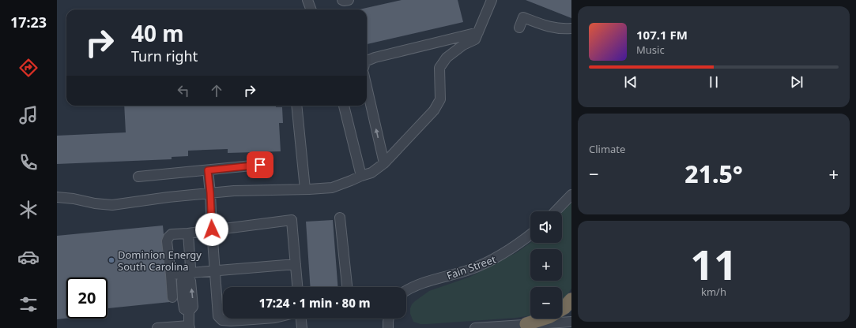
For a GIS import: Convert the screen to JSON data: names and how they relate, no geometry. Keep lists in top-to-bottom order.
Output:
{
  "streets": {
    "street": ["Fain Street"]
  },
  "places": ["Dominion Energy South Carolina"],
  "page": {
    "tabs": "17:23",
    "turn": ["40 m", "Turn right"],
    "song": ["107.1 FM", "Music"],
    "tile": [
      "Climate",
      ["11", "km/h"]
    ],
    "heat": ["−", "21.5°", "+"],
    "map_buttons": ["+", "−"],
    "limit": "20",
    "trip": "17:24 · 1 min · 80 m"
  }
}
